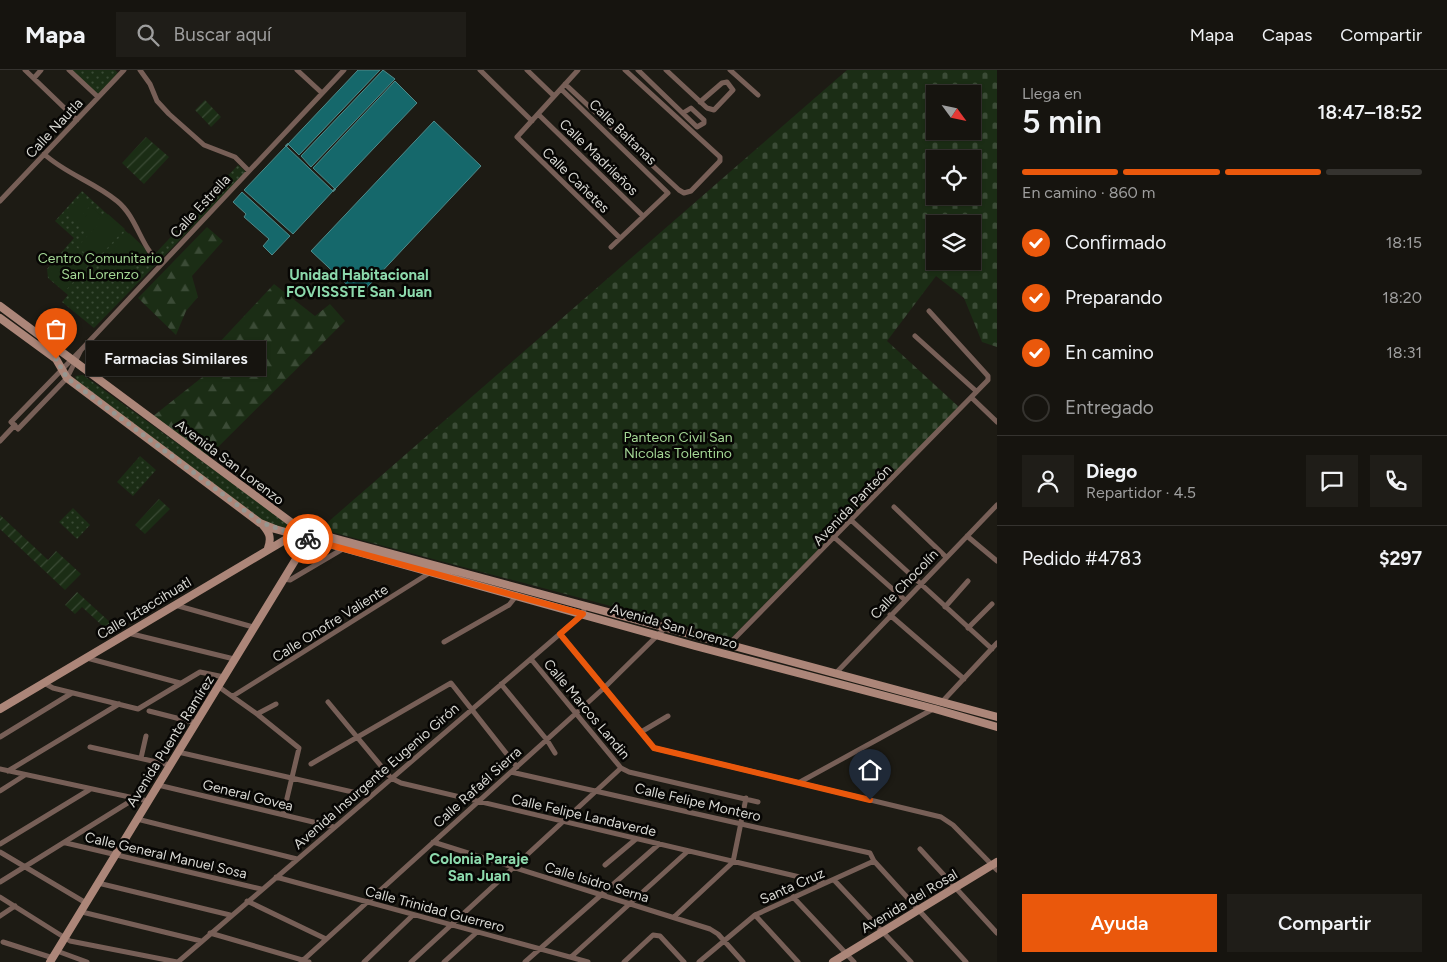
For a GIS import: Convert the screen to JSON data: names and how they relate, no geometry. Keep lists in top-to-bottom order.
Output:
{
  "streets": {
    "main road": [
      "Avenida San Lorenzo",
      "Calle Iztaccihuatl",
      "Avenida Puente Ramírez",
      "Avenida del Rosal"
    ],
    "street": [
      "Calle Nautla",
      "Calle Baltanas",
      "Calle Madrileños",
      "Calle Cañetes",
      "Calle Estrella",
      "Avenida Panteón",
      "Calle Chocolín",
      "Calle Onofre Valiente",
      "Calle Marcos Landin",
      "Avenida Insurgente Eugenio Girón",
      "Calle Rafaél Sierra",
      "General Govea",
      "Calle Felipe Montero",
      "Calle Felipe Landaverde",
      "Calle General Manuel Sosa",
      "Calle Isidro Serna",
      "Santa Cruz",
      "Calle Trinidad Guerrero"
    ]
  },
  "crossings": [
    ["Calle Baltanas", "Calle Madrileños"],
    ["Calle Estrella", "Avenida San Lorenzo"],
    ["Avenida San Lorenzo", "Avenida Panteón"],
    ["Avenida San Lorenzo", "Calle Chocolín"],
    ["Avenida San Lorenzo", "Calle Iztaccihuatl"],
    ["Avenida San Lorenzo", "Calle Onofre Valiente"],
    ["Avenida San Lorenzo", "Avenida Puente Ramírez"],
    ["Avenida San Lorenzo", "Avenida Insurgente Eugenio Girón"],
    ["Avenida San Lorenzo", "Calle Rafaél Sierra"],
    ["Calle Marcos Landin", "Avenida Insurgente Eugenio Girón"],
    ["Calle Marcos Landin", "Calle Rafaél Sierra"],
    ["Avenida Puente Ramírez", "General Govea"],
    ["Avenida Puente Ramírez", "Calle General Manuel Sosa"],
    ["Avenida Insurgente Eugenio Girón", "General Govea"],
    ["Avenida Insurgente Eugenio Girón", "Calle Felipe Landaverde"],
    ["Avenida Insurgente Eugenio Girón", "Calle General Manuel Sosa"],
    ["Avenida Insurgente Eugenio Girón", "Calle Trinidad Guerrero"],
    ["Calle Rafaél Sierra", "Calle Felipe Montero"],
    ["Calle Rafaél Sierra", "Calle Felipe Landaverde"],
    ["Calle Rafaél Sierra", "Calle Isidro Serna"],
    ["Calle Rafaél Sierra", "Calle Trinidad Guerrero"],
    ["Calle Felipe Montero", "Santa Cruz"],
    ["Calle Felipe Landaverde", "Santa Cruz"],
    ["Calle Isidro Serna", "Santa Cruz"]
  ],
  "districts": ["Unidad Habitacional FOVISSSTE San Juan", "Colonia Paraje San Juan"],
  "parks": ["Centro Comunitario San Lorenzo", "Panteon Civil San Nicolas Tolentino"],
  "places": ["Farmacias Similares"],
  "north": "bottom right",
  "page": {
    "header": "Mapa",
    "search": "Buscar aquí",
    "nav": ["Mapa", "Capas", "Compartir"],
    "heading": ["5 min", "Llega en", "18:47–18:52"],
    "panel": [
      "Diego",
      "Repartidor · 4.5",
      "Pedido #4783",
      "$297"
    ],
    "bar": "En camino · 860 m",
    "list": [
      ["Confirmado", "18:15"],
      ["Preparando", "18:20"],
      ["En camino", "18:31"],
      "Entregado"
    ],
    "bubble": "Farmacias Similares",
    "buttons": ["Ayuda", "Compartir"]
  }
}
